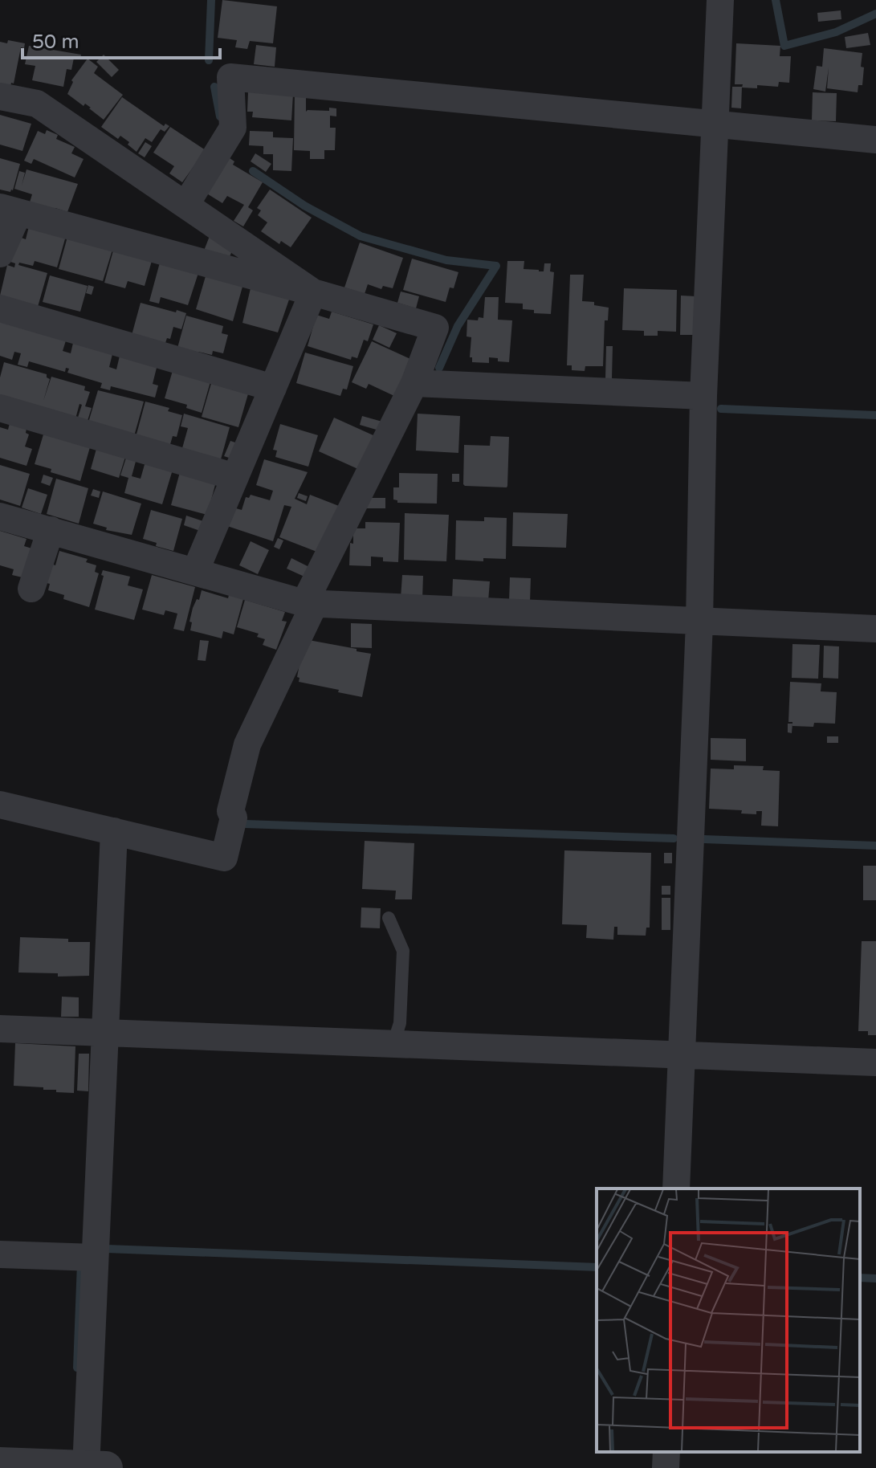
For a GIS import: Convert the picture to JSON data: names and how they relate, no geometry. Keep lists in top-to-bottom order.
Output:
{
  "scale_bar": "50 m"
}
